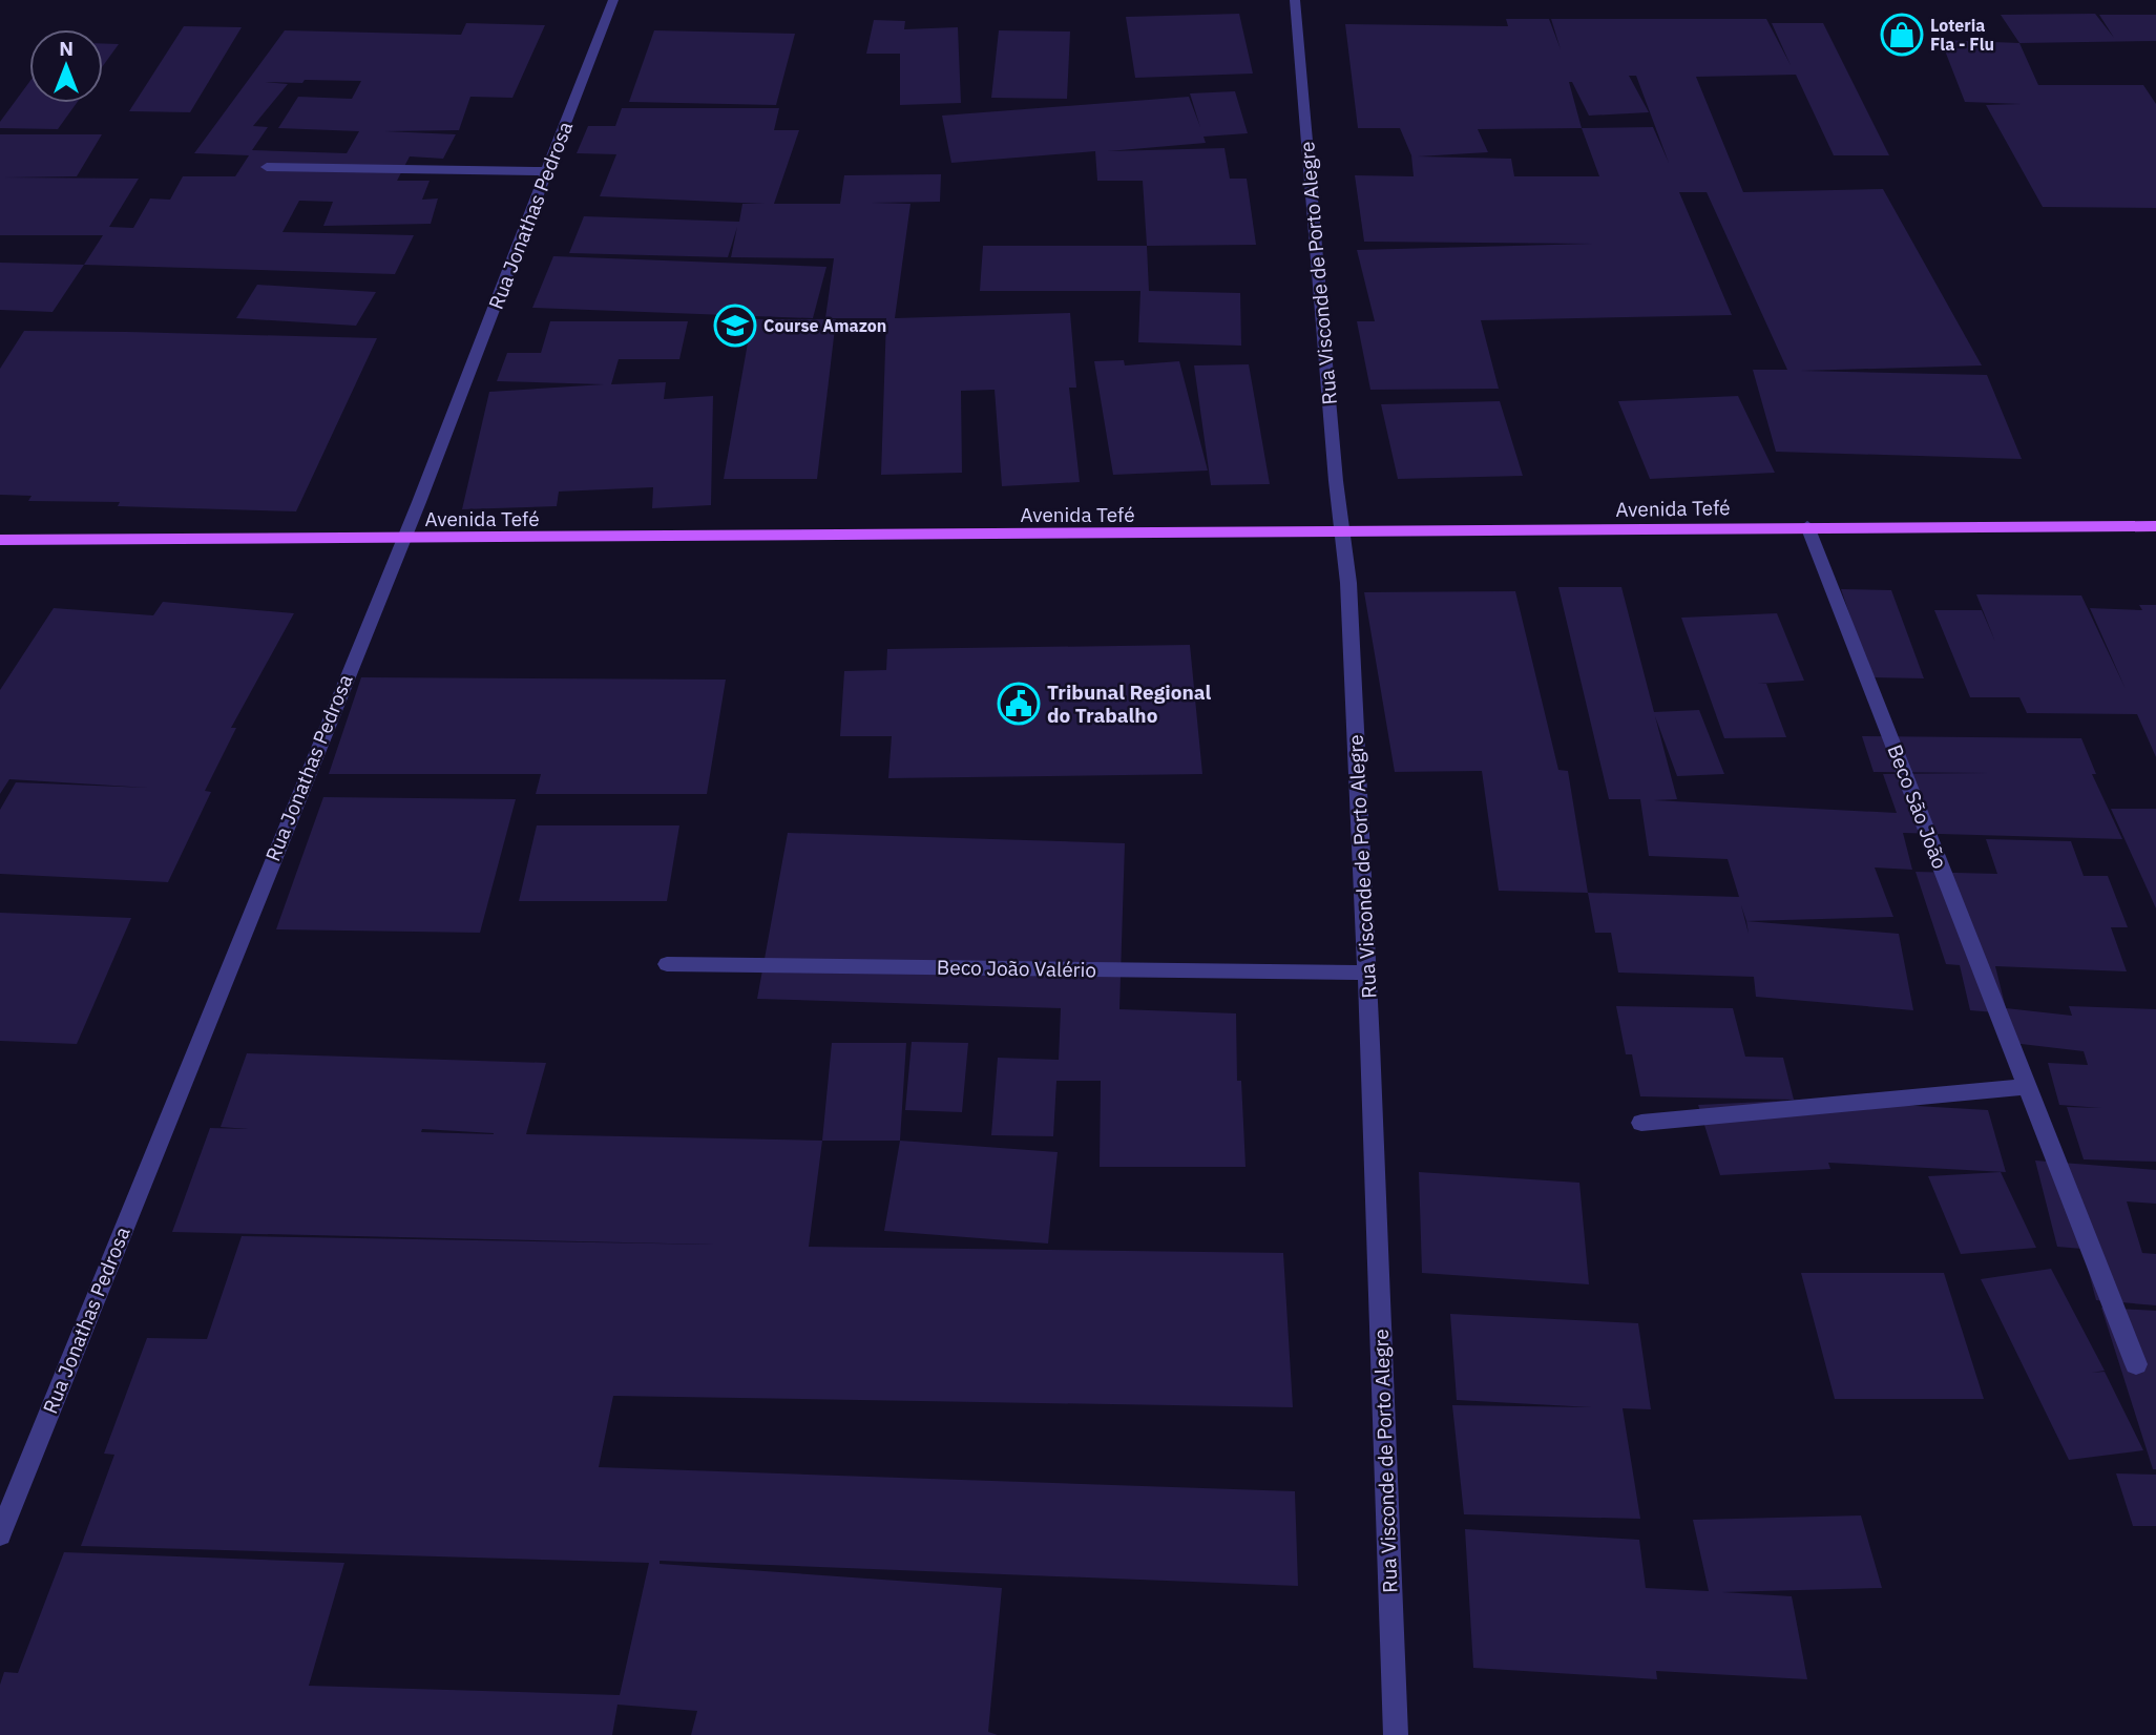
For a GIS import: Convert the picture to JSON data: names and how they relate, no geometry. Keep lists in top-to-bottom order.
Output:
{
  "streets": {
    "main road": ["Avenida Tefé"],
    "street": [
      "Rua Jonathas Pedrosa",
      "Rua Visconde de Porto Alegre",
      "Beco São João",
      "Beco João Valério"
    ]
  },
  "crossings": [
    ["Rua Jonathas Pedrosa", "Avenida Tefé"],
    ["Rua Visconde de Porto Alegre", "Avenida Tefé"],
    ["Rua Visconde de Porto Alegre", "Beco João Valério"],
    ["Avenida Tefé", "Beco São João"]
  ],
  "places": {
    "shop": ["Loteria Fla - Flu"],
    "school or university": ["Course Amazon"],
    "public building": ["Tribunal Regional do Trabalho"]
  },
  "north": "top"
}
